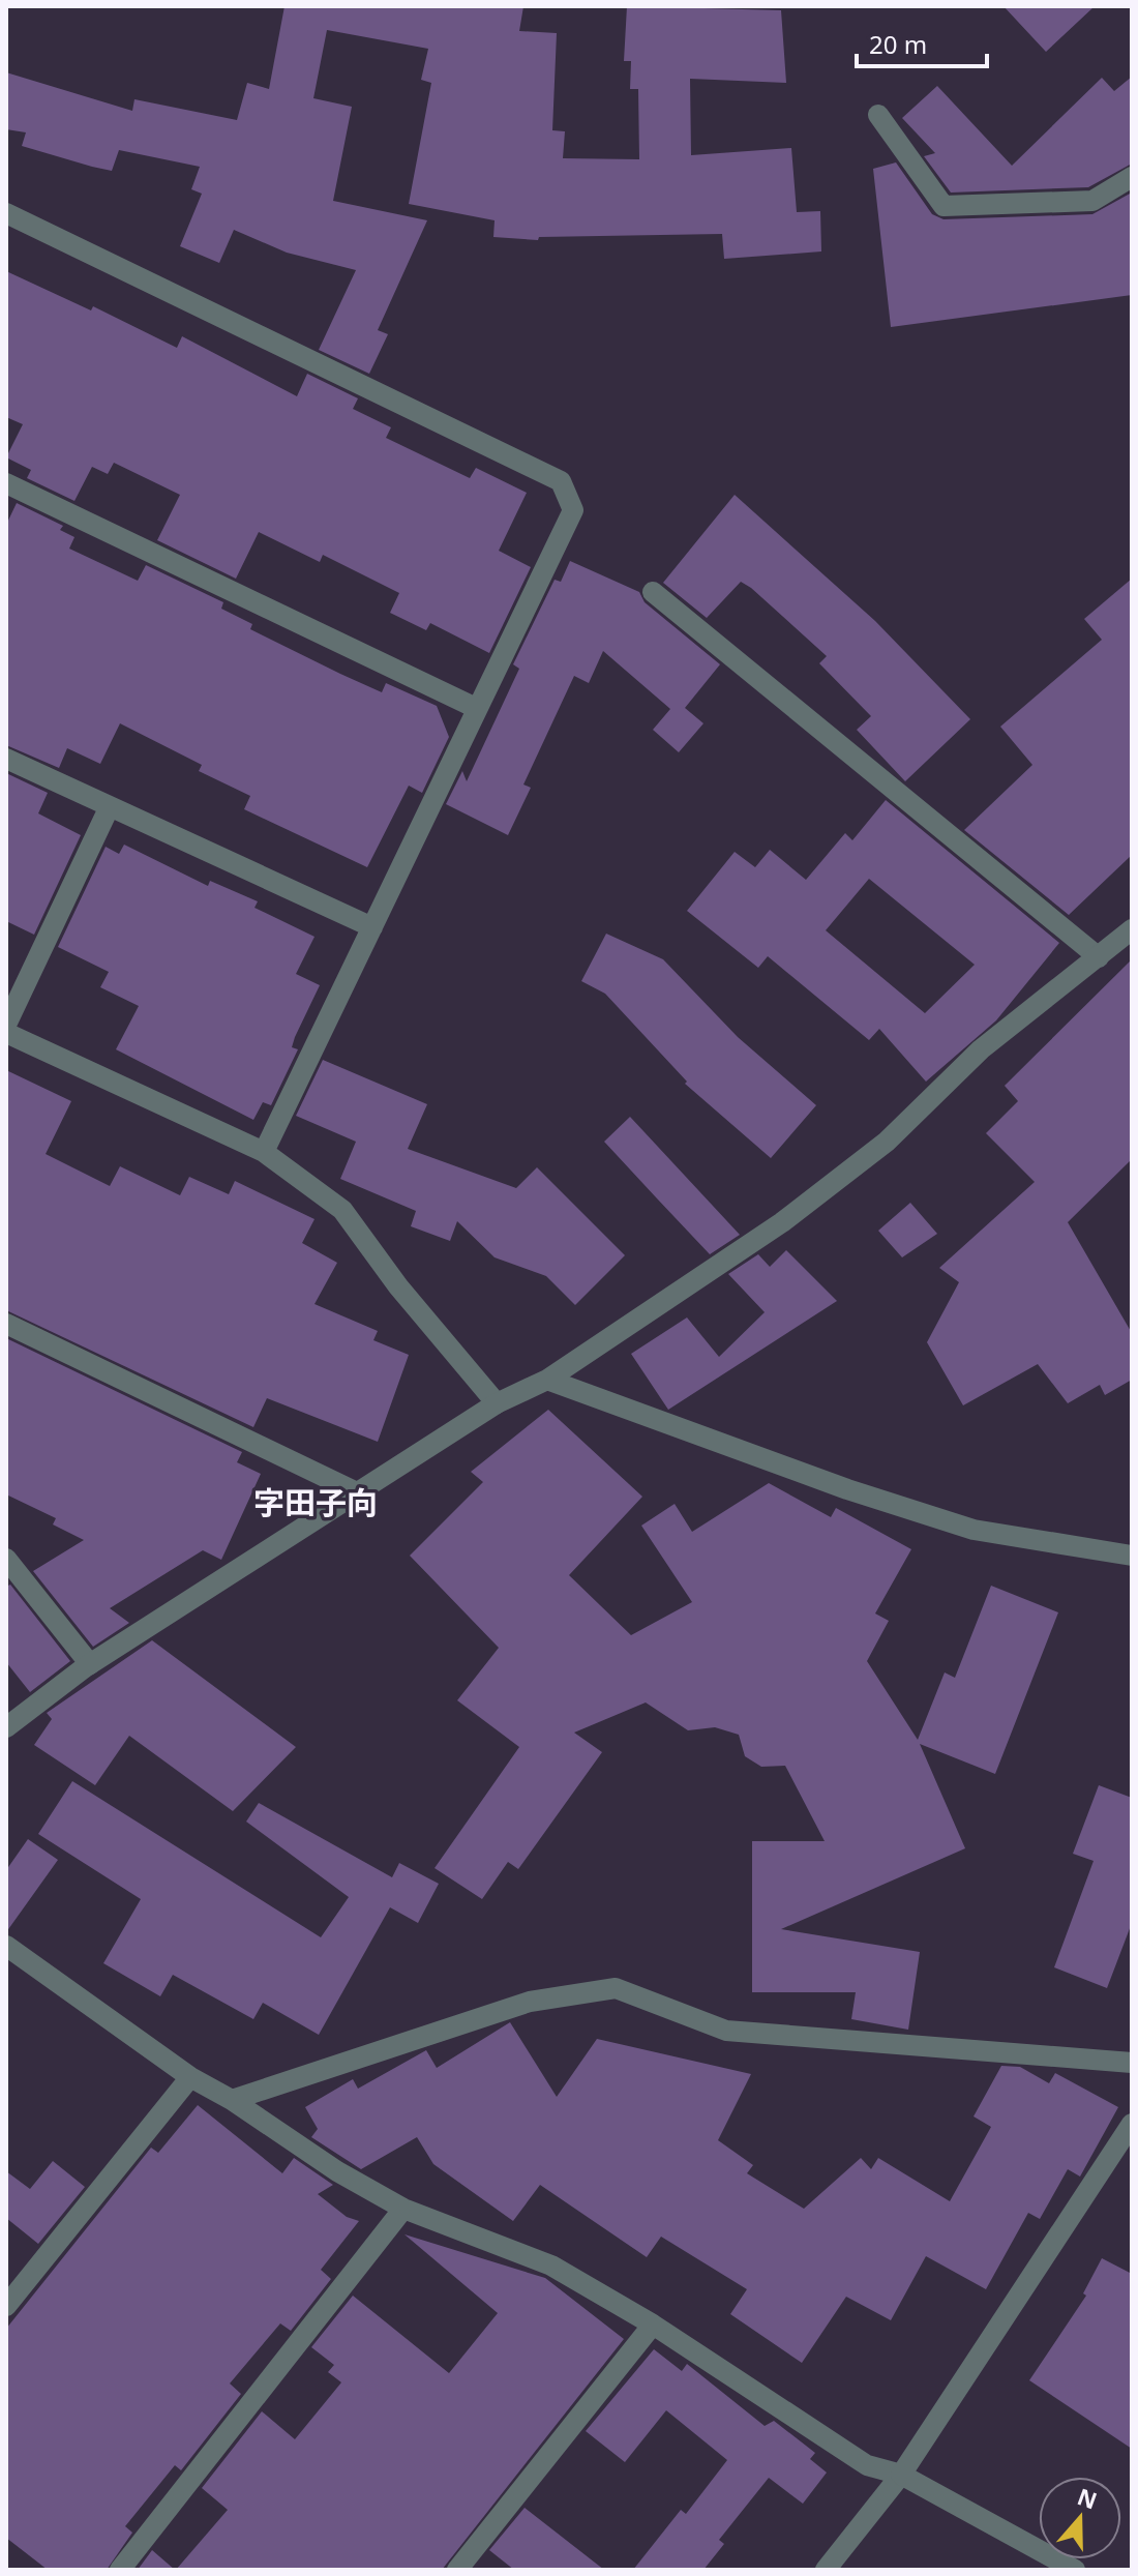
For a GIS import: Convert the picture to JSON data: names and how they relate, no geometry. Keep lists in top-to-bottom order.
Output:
{
  "districts": ["字田子向"],
  "scale_bar": "20 m",
  "north": "top"
}
